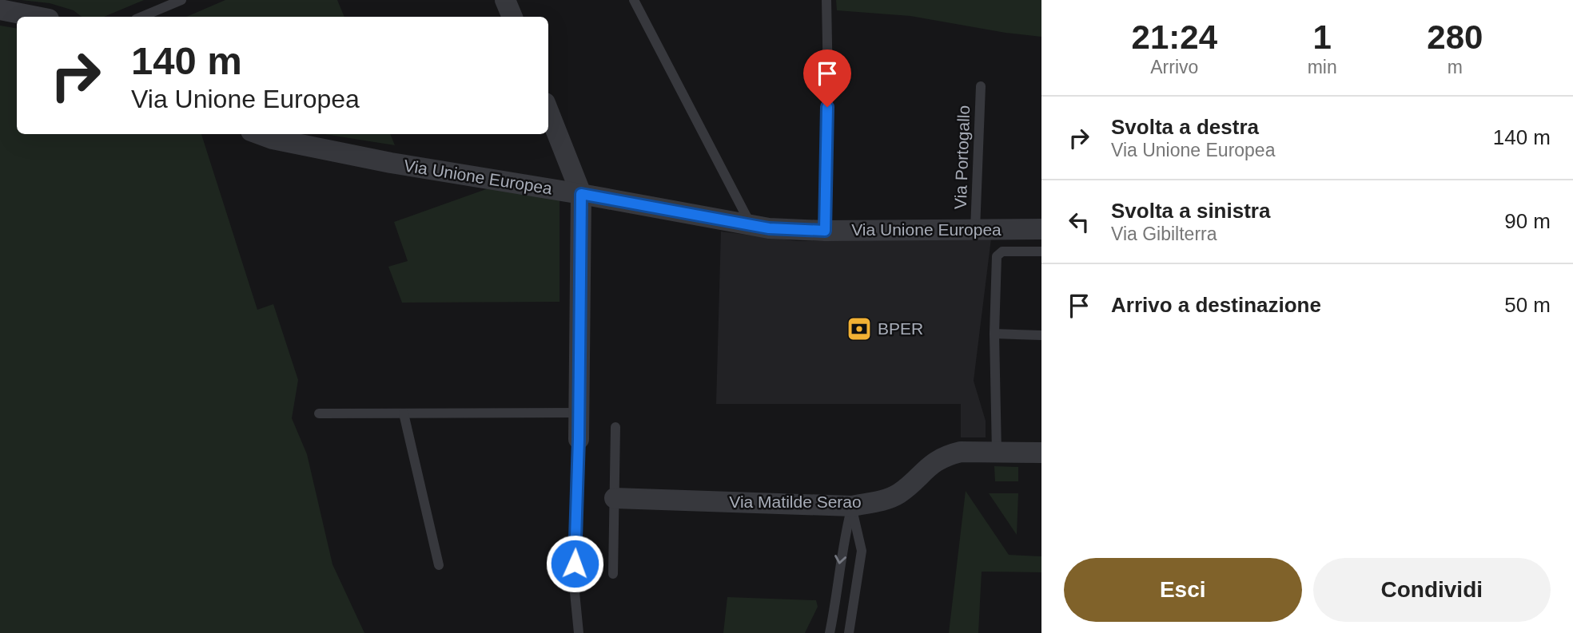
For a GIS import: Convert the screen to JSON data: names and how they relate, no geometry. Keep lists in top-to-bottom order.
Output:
{
  "streets": {
    "street": ["Via Unione Europea", "Via Matilde Serao"],
    "lane": ["Via Portogallo"]
  },
  "crossings": [
    ["Via Portogallo", "Via Unione Europea"]
  ],
  "places": {
    "bank": ["BPER"]
  },
  "page": {
    "eta": [
      "21:24",
      "Arrivo",
      "1",
      "min",
      "280",
      "m"
    ],
    "turn": ["140 m", "Via Unione Europea"],
    "list": [
      {
        "name": "Svolta a destra",
        "note": "Via Unione Europea",
        "value": "140 m"
      },
      {
        "name": "Svolta a sinistra",
        "note": "Via Gibilterra",
        "value": "90 m"
      },
      {
        "name": "Arrivo a destinazione",
        "value": "50 m"
      }
    ],
    "buttons": ["Esci", "Condividi"]
  }
}
